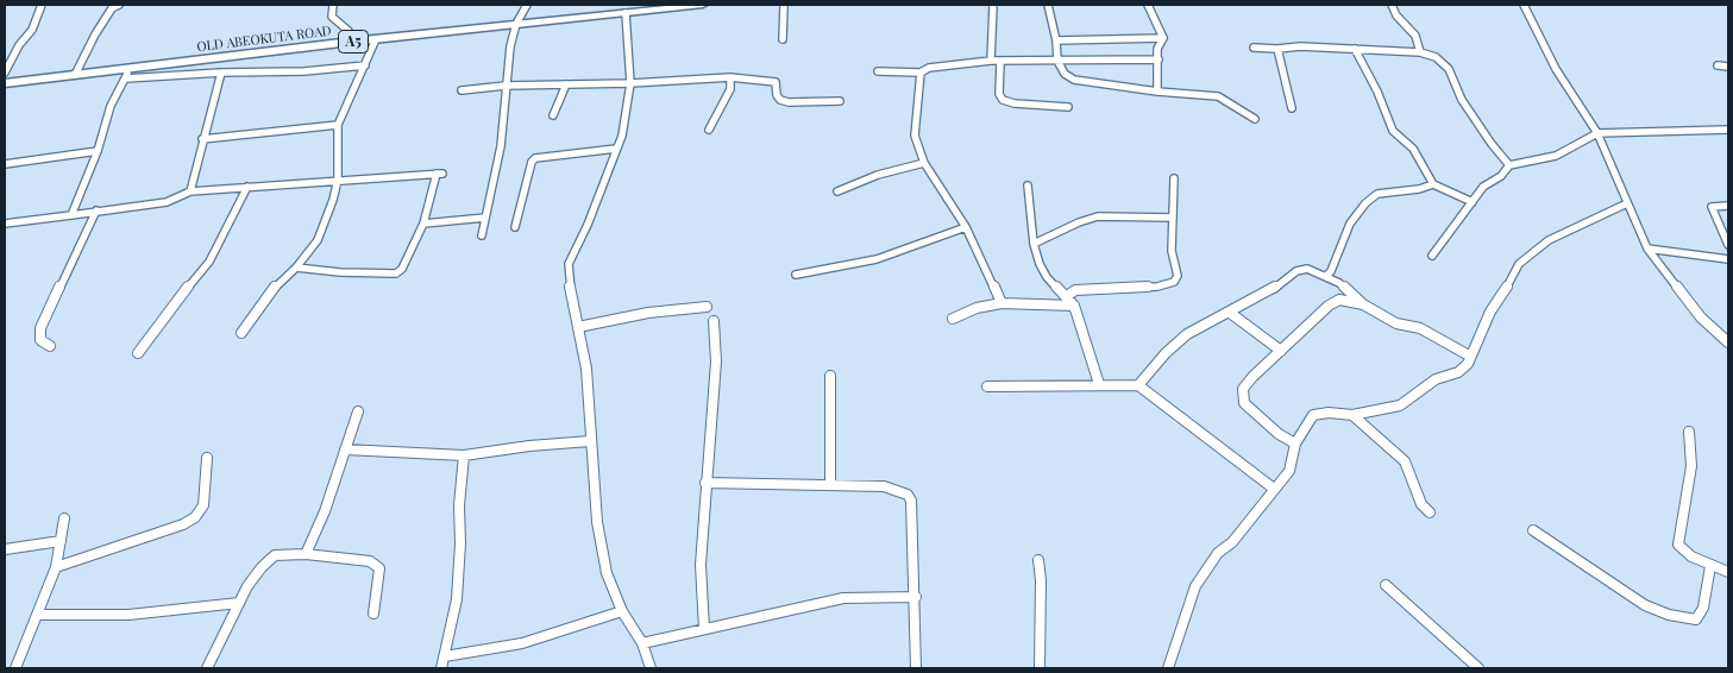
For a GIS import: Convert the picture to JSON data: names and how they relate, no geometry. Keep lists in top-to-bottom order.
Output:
{
  "streets": {
    "highway": ["OLD ABEOKUTA ROAD", "A5"]
  }
}
